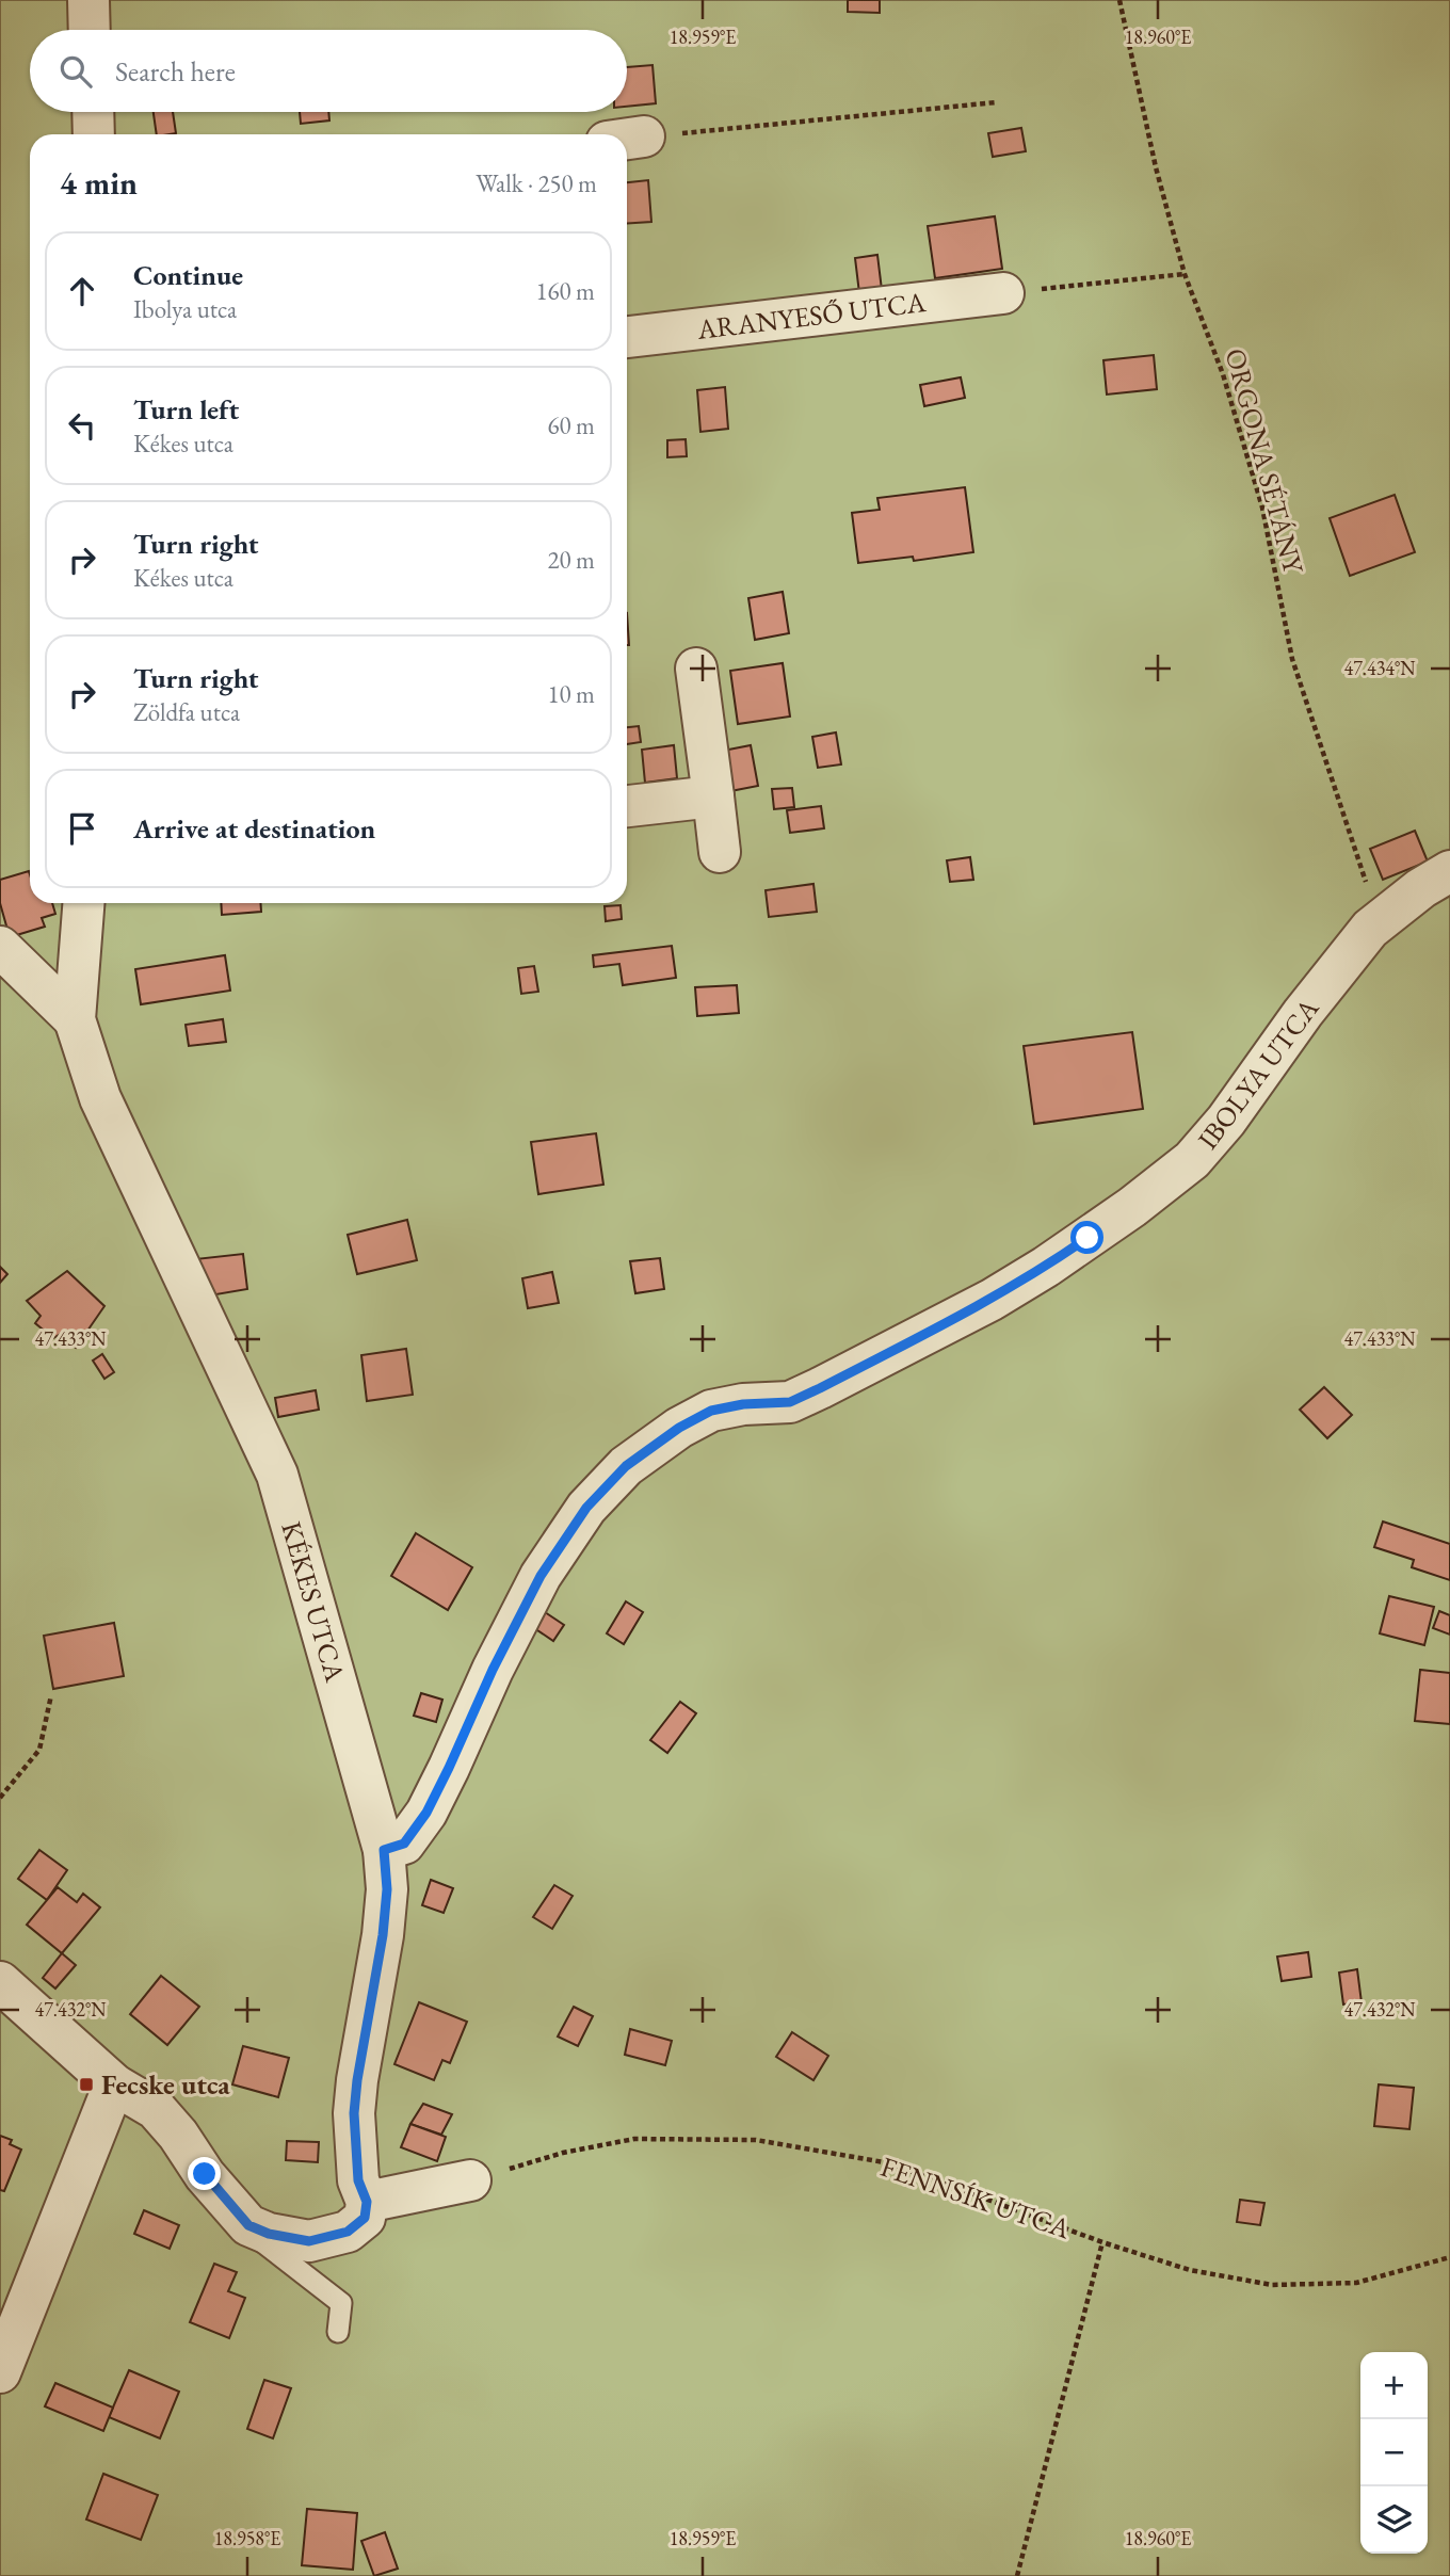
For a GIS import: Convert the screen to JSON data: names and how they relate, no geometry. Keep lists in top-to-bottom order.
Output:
{
  "streets": {
    "street": ["ARANYESŐ UTCA", "IBOLYA UTCA", "KÉKES UTCA"],
    "path": ["ORGONA SÉTÁNY", "FENNSÍK UTCA"]
  },
  "crossings": [
    ["ORGONA SÉTÁNY", "IBOLYA UTCA"],
    ["IBOLYA UTCA", "KÉKES UTCA"]
  ],
  "places": {
    "transit": ["Fecske utca"]
  },
  "page": {
    "search": "Search here",
    "heading": ["4 min", "Walk · 250 m"],
    "list": [
      ["Continue", "Ibolya utca", "160 m"],
      ["Turn left", "Kékes utca", "60 m"],
      ["Turn right", "Kékes utca", "20 m"],
      ["Turn right", "Zöldfa utca", "10 m"],
      "Arrive at destination"
    ],
    "map_buttons": ["+", "−"]
  },
  "coordinates": [
    "18.959°E",
    "18.960°E",
    "47.434°N",
    "47.433°N",
    "47.432°N",
    "18.958°E"
  ]
}
